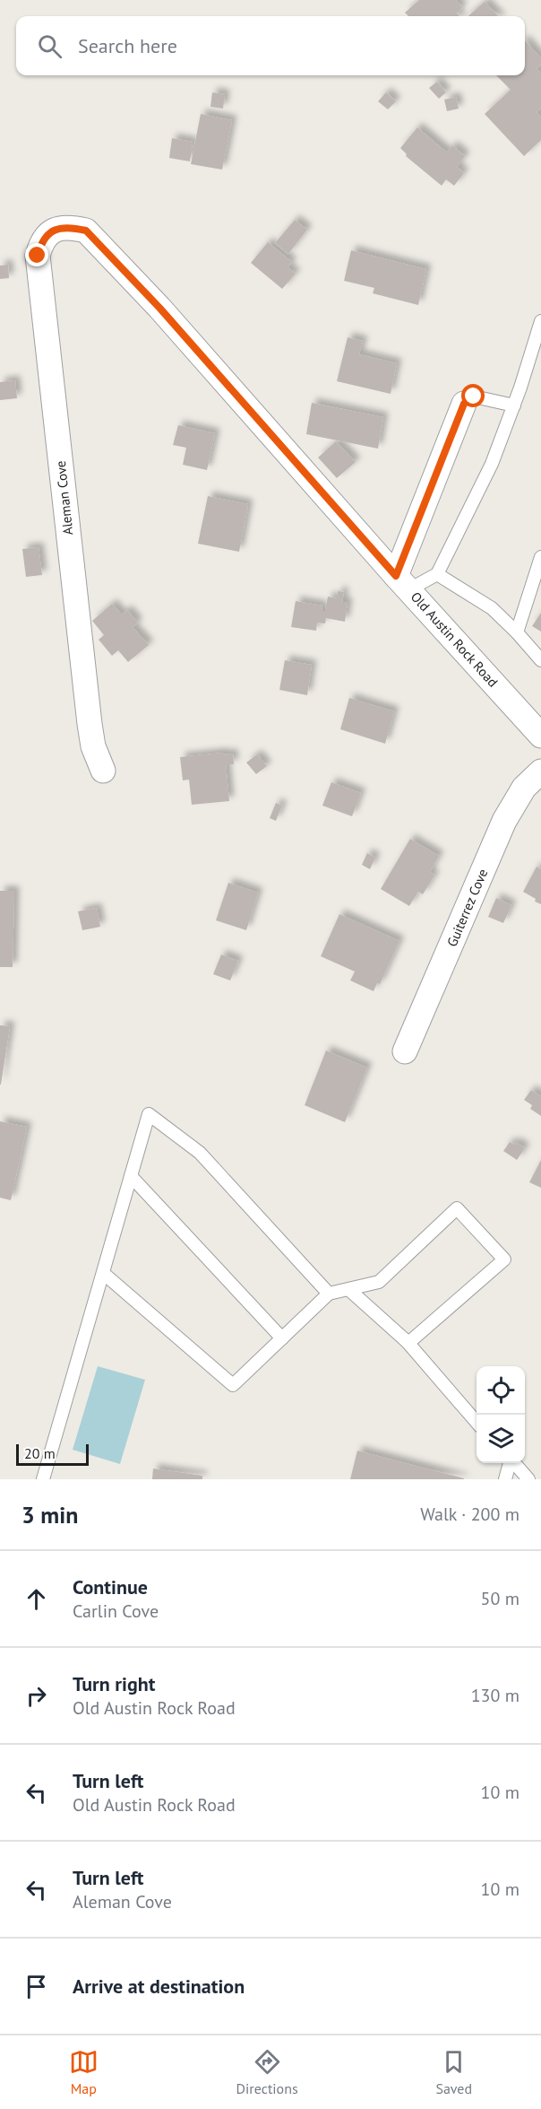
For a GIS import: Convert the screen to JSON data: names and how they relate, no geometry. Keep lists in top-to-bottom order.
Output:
{
  "streets": {
    "street": ["Aleman Cove", "Old Austin Rock Road", "Guiterrez Cove"]
  },
  "crossings": [
    ["Aleman Cove", "Old Austin Rock Road"]
  ],
  "scale_bar": "20 m",
  "page": {
    "search": "Search here",
    "scale": "20 m",
    "heading": ["3 min", "Walk · 200 m"],
    "list": [
      ["Continue", "Carlin Cove", "50 m"],
      ["Turn right", "Old Austin Rock Road", "130 m"],
      ["Turn left", "Old Austin Rock Road", "10 m"],
      ["Turn left", "Aleman Cove", "10 m"],
      "Arrive at destination"
    ],
    "nav": ["Map", "Directions", "Saved"]
  }
}
